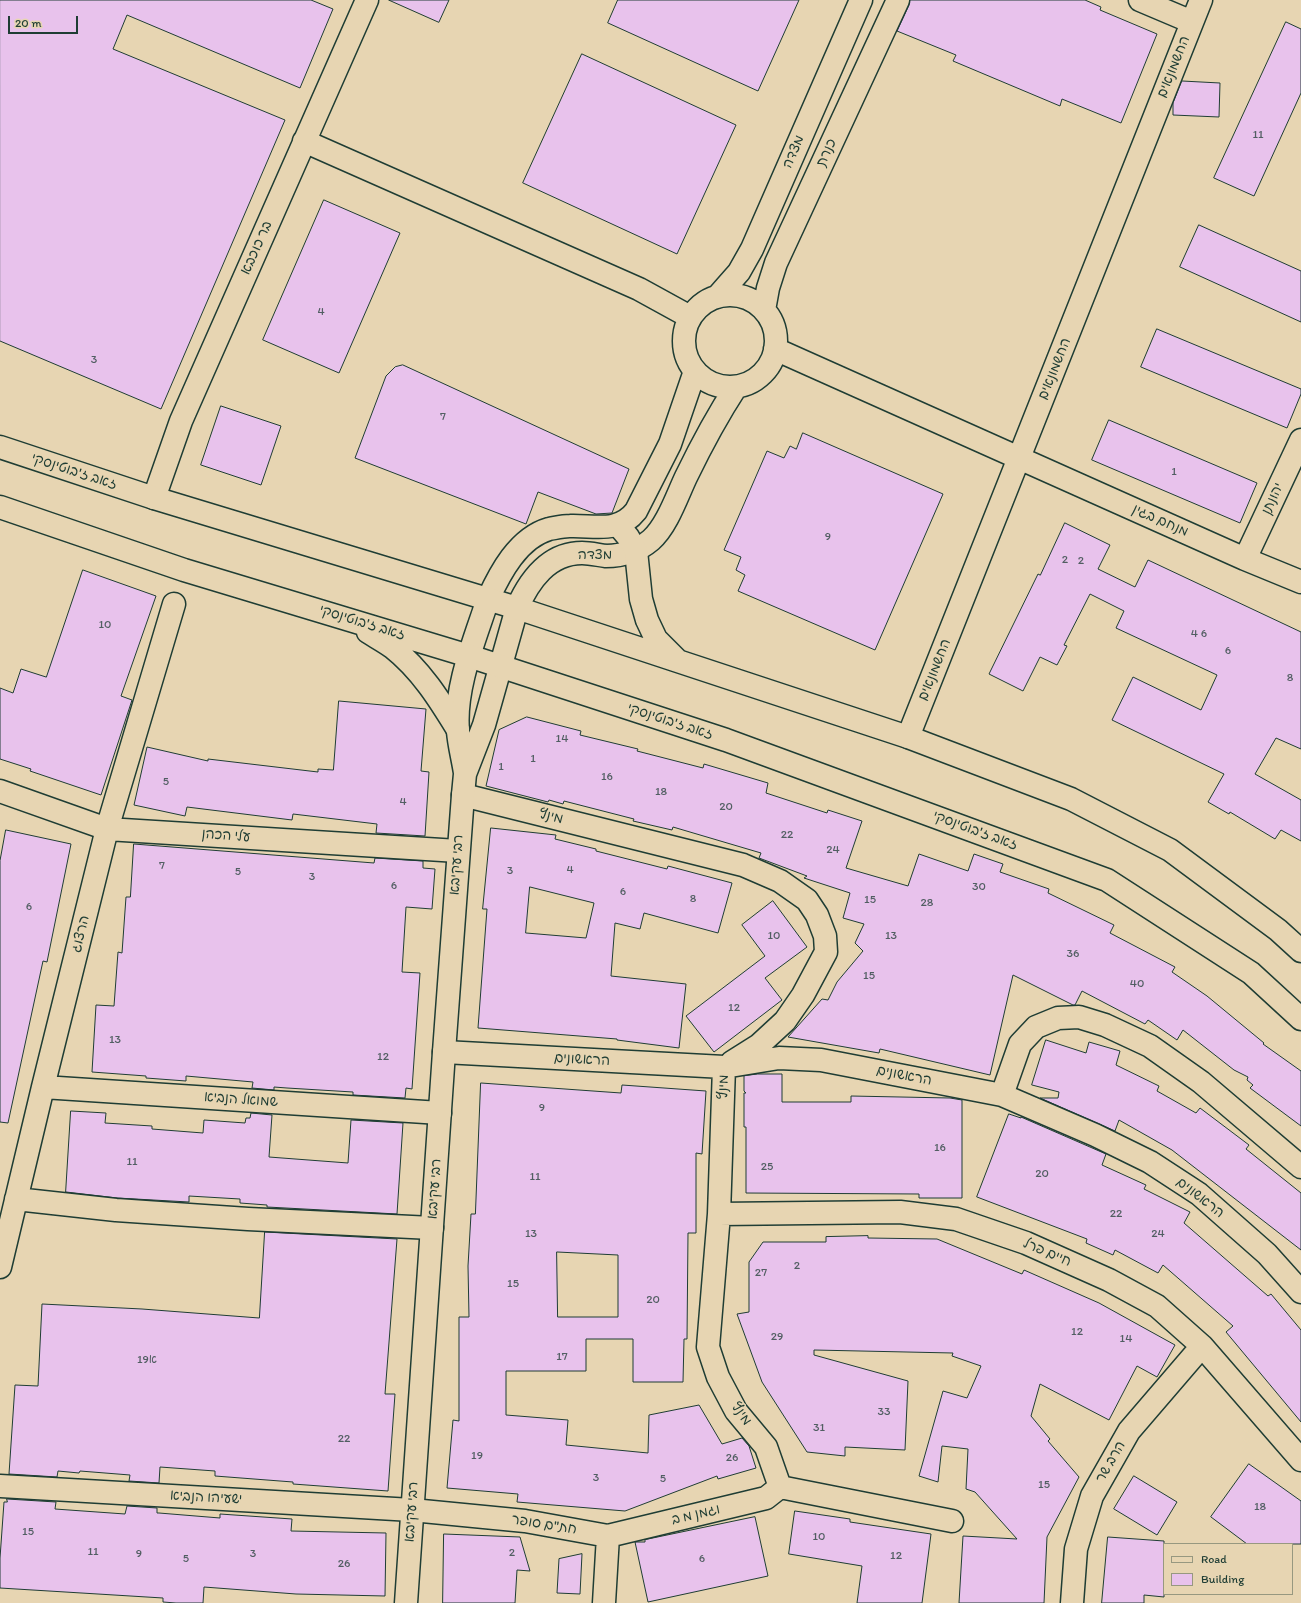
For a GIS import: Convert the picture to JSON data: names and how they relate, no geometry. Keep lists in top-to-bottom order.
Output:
{
  "streets": {
    "street": [
      "החשמונאים",
      "מצדה",
      "כנרת",
      "בר כוכבא",
      "זאב ז'בוטינסקי",
      "יהונתן",
      "מנחם בגין",
      "מינץ",
      "עלי הכהן",
      "רבי עקיבא",
      "הרצוג",
      "הראשונים",
      "שמואל הנביא",
      "חיים פרל",
      "הרב שר",
      "ישעיהו הנביא",
      "וגמן מ ב",
      "חת\"ם סופר"
    ]
  },
  "crossings": [
    ["החשמונאים", "זאב ז'בוטינסקי"],
    ["החשמונאים", "מנחם בגין"],
    ["מצדה", "כנרת"],
    ["מצדה", "זאב ז'בוטינסקי"],
    ["מצדה", "מנחם בגין"],
    ["מצדה", "רבי עקיבא"],
    ["כנרת", "מנחם בגין"],
    ["בר כוכבא", "זאב ז'בוטינסקי"],
    ["זאב ז'בוטינסקי", "רבי עקיבא"],
    ["יהונתן", "מנחם בגין"],
    ["מינץ", "רבי עקיבא"],
    ["מינץ", "הראשונים"],
    ["מינץ", "חיים פרל"],
    ["מינץ", "וגמן מ ב"],
    ["עלי הכהן", "רבי עקיבא"],
    ["עלי הכהן", "הרצוג"],
    ["רבי עקיבא", "הראשונים"],
    ["רבי עקיבא", "שמואל הנביא"],
    ["רבי עקיבא", "ישעיהו הנביא"],
    ["רבי עקיבא", "חת\"ם סופר"],
    ["הרצוג", "שמואל הנביא"],
    ["חיים פרל", "הרב שר"],
    ["ישעיהו הנביא", "חת\"ם סופר"],
    ["וגמן מ ב", "חת\"ם סופר"]
  ],
  "house_numbers": [
    "11",
    "4",
    "3",
    "7",
    "1",
    "9",
    "2",
    "2",
    "10",
    "4 6",
    "6",
    "8",
    "14",
    "1",
    "1",
    "16",
    "5",
    "18",
    "4",
    "20",
    "22",
    "24",
    "7",
    "4",
    "3",
    "5",
    "3",
    "6",
    "30",
    "6",
    "8",
    "15",
    "28",
    "6",
    "10",
    "13",
    "36",
    "15",
    "40",
    "12",
    "13",
    "12",
    "9",
    "16",
    "11",
    "25",
    "20",
    "11",
    "22",
    "13",
    "24",
    "2",
    "27",
    "15",
    "20",
    "12",
    "29",
    "14",
    "17",
    "19א",
    "33",
    "31",
    "22",
    "19",
    "26",
    "3",
    "5",
    "15",
    "18",
    "15",
    "10",
    "11",
    "2",
    "9",
    "3",
    "12",
    "5",
    "6",
    "26"
  ],
  "legend": ["Road", "Building"],
  "scale_bar": "20 m"
}
